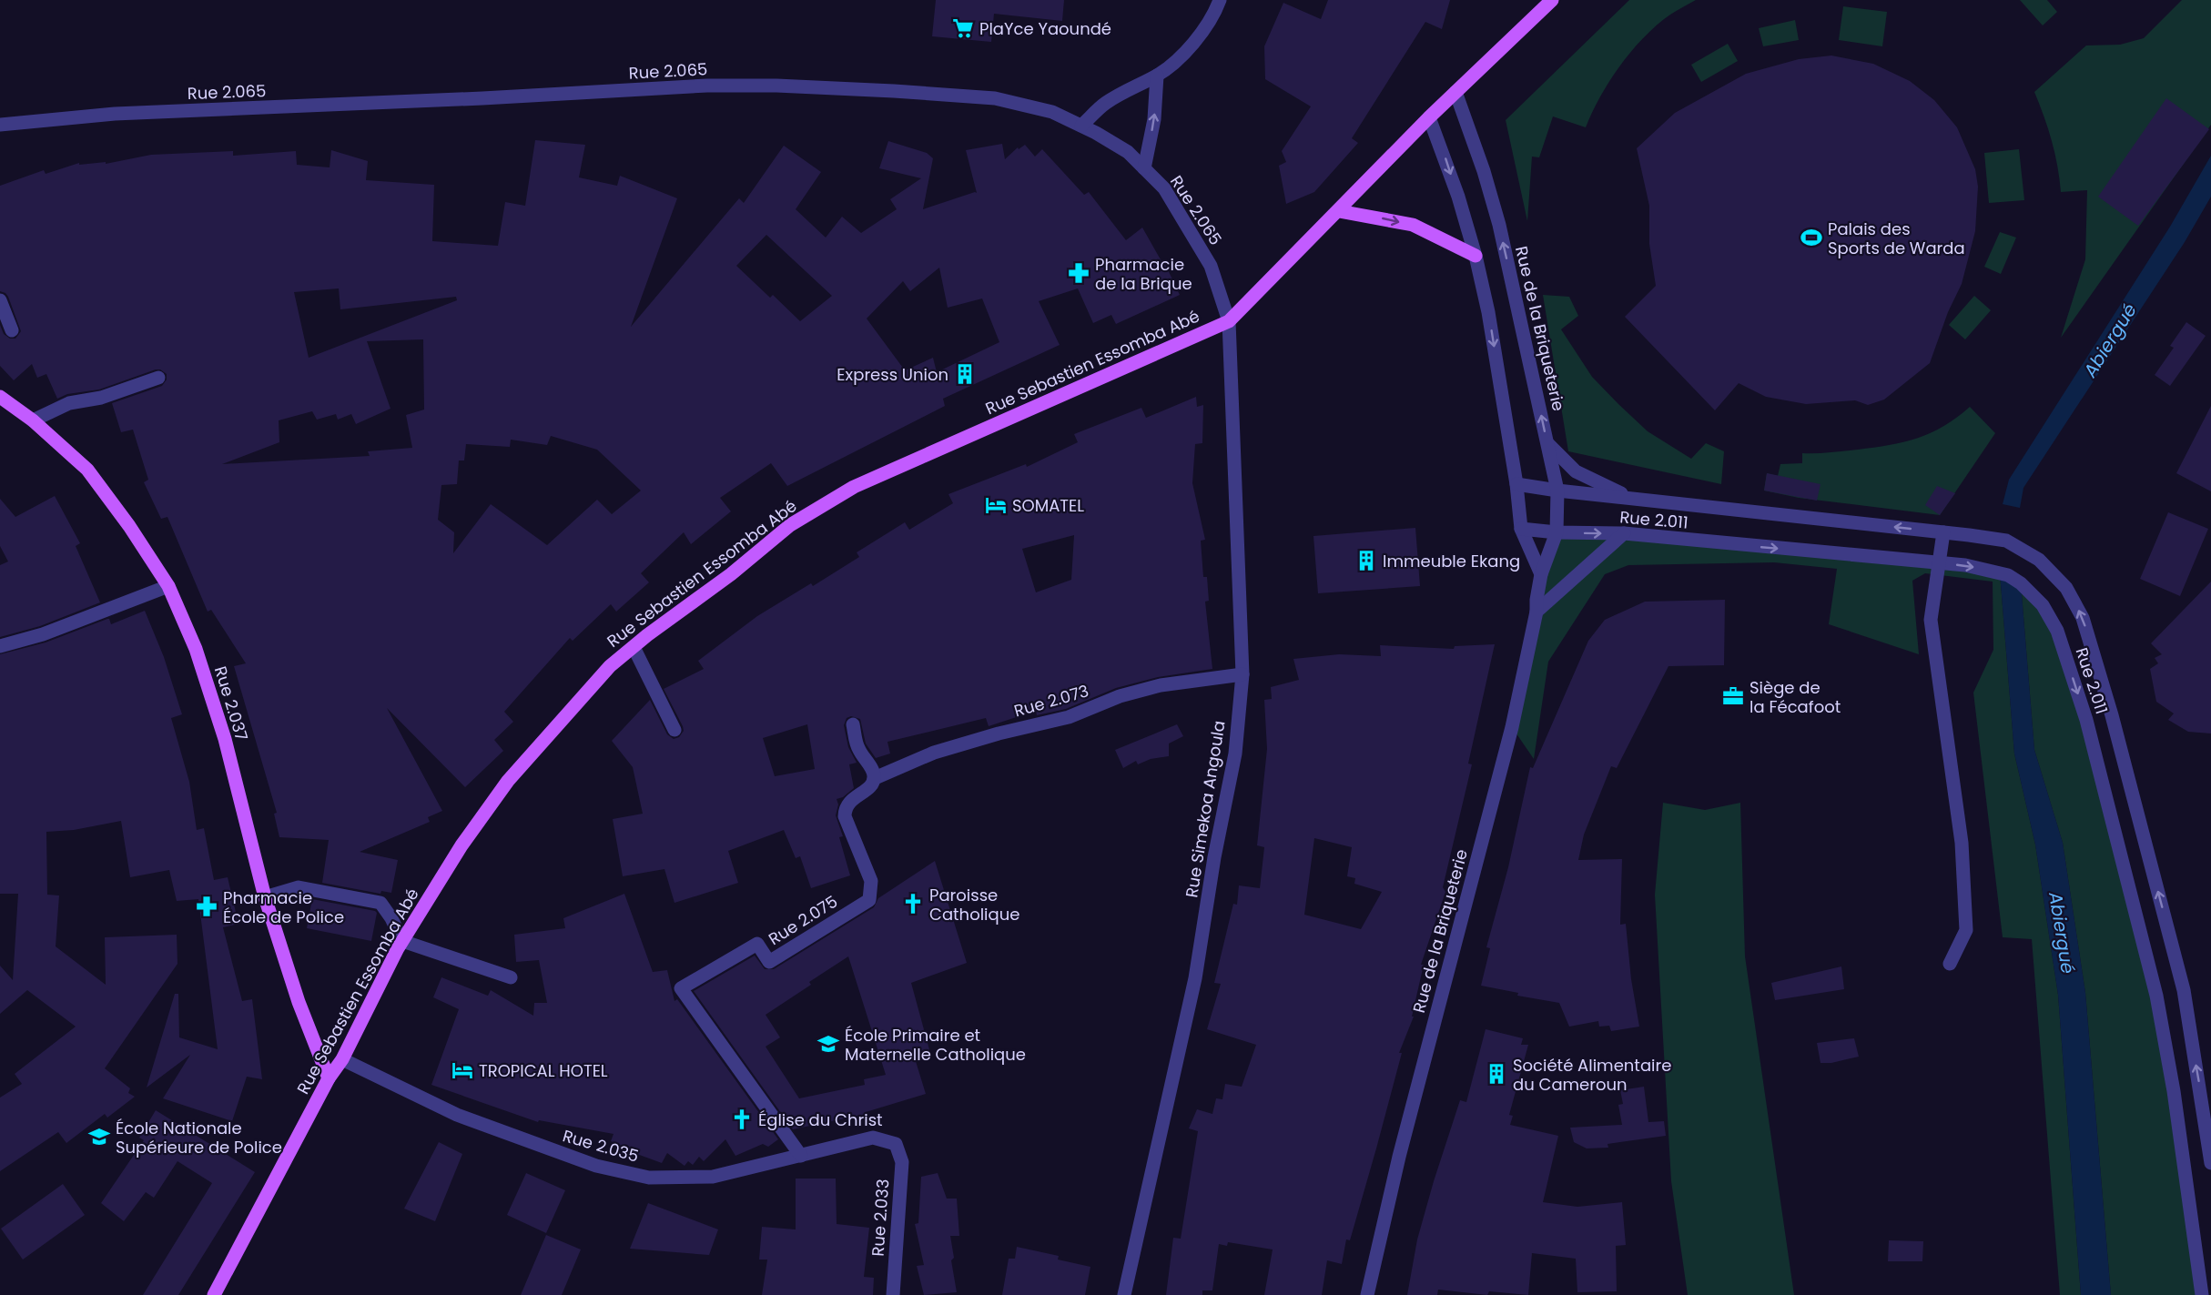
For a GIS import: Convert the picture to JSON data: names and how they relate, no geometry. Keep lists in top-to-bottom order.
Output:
{
  "streets": {
    "main road": ["Rue Sebastien Essomba Abé", "Rue 2.037"],
    "street": [
      "Rue 2.065",
      "Rue de la Briqueterie",
      "Rue 2.011",
      "Rue 2.073",
      "Rue Simekoa Angoula",
      "Rue 2.075",
      "Rue 2.035",
      "Rue 2.033"
    ]
  },
  "crossings": [
    ["Rue 2.065", "Rue Sebastien Essomba Abé"],
    ["Rue 2.065", "Rue Simekoa Angoula"],
    ["Rue de la Briqueterie", "Rue Sebastien Essomba Abé"],
    ["Rue de la Briqueterie", "Rue 2.011"],
    ["Rue Sebastien Essomba Abé", "Rue 2.037"],
    ["Rue Sebastien Essomba Abé", "Rue Simekoa Angoula"],
    ["Rue Sebastien Essomba Abé", "Rue 2.035"],
    ["Rue 2.073", "Rue Simekoa Angoula"],
    ["Rue 2.073", "Rue 2.075"],
    ["Rue 2.075", "Rue 2.035"],
    ["Rue 2.035", "Rue 2.033"]
  ],
  "water": ["Abiergué"],
  "places": {
    "supermarket": ["PlaYce Yaoundé"],
    "sports": ["Palais des Sports de Warda"],
    "pharmacy": ["Pharmacie de la Brique", "Pharmacie École de Police"],
    "building": ["Express Union", "Immeuble Ekang", "Société Alimentaire du Cameroun"],
    "hotel": ["SOMATEL", "TROPICAL HOTEL"],
    "office": ["Siège de la Fécafoot"],
    "church": ["Paroisse Catholique", "Église du Christ"],
    "school or university": ["École Primaire et Maternelle Catholique", "École Nationale Supérieure de Police"]
  }
}
